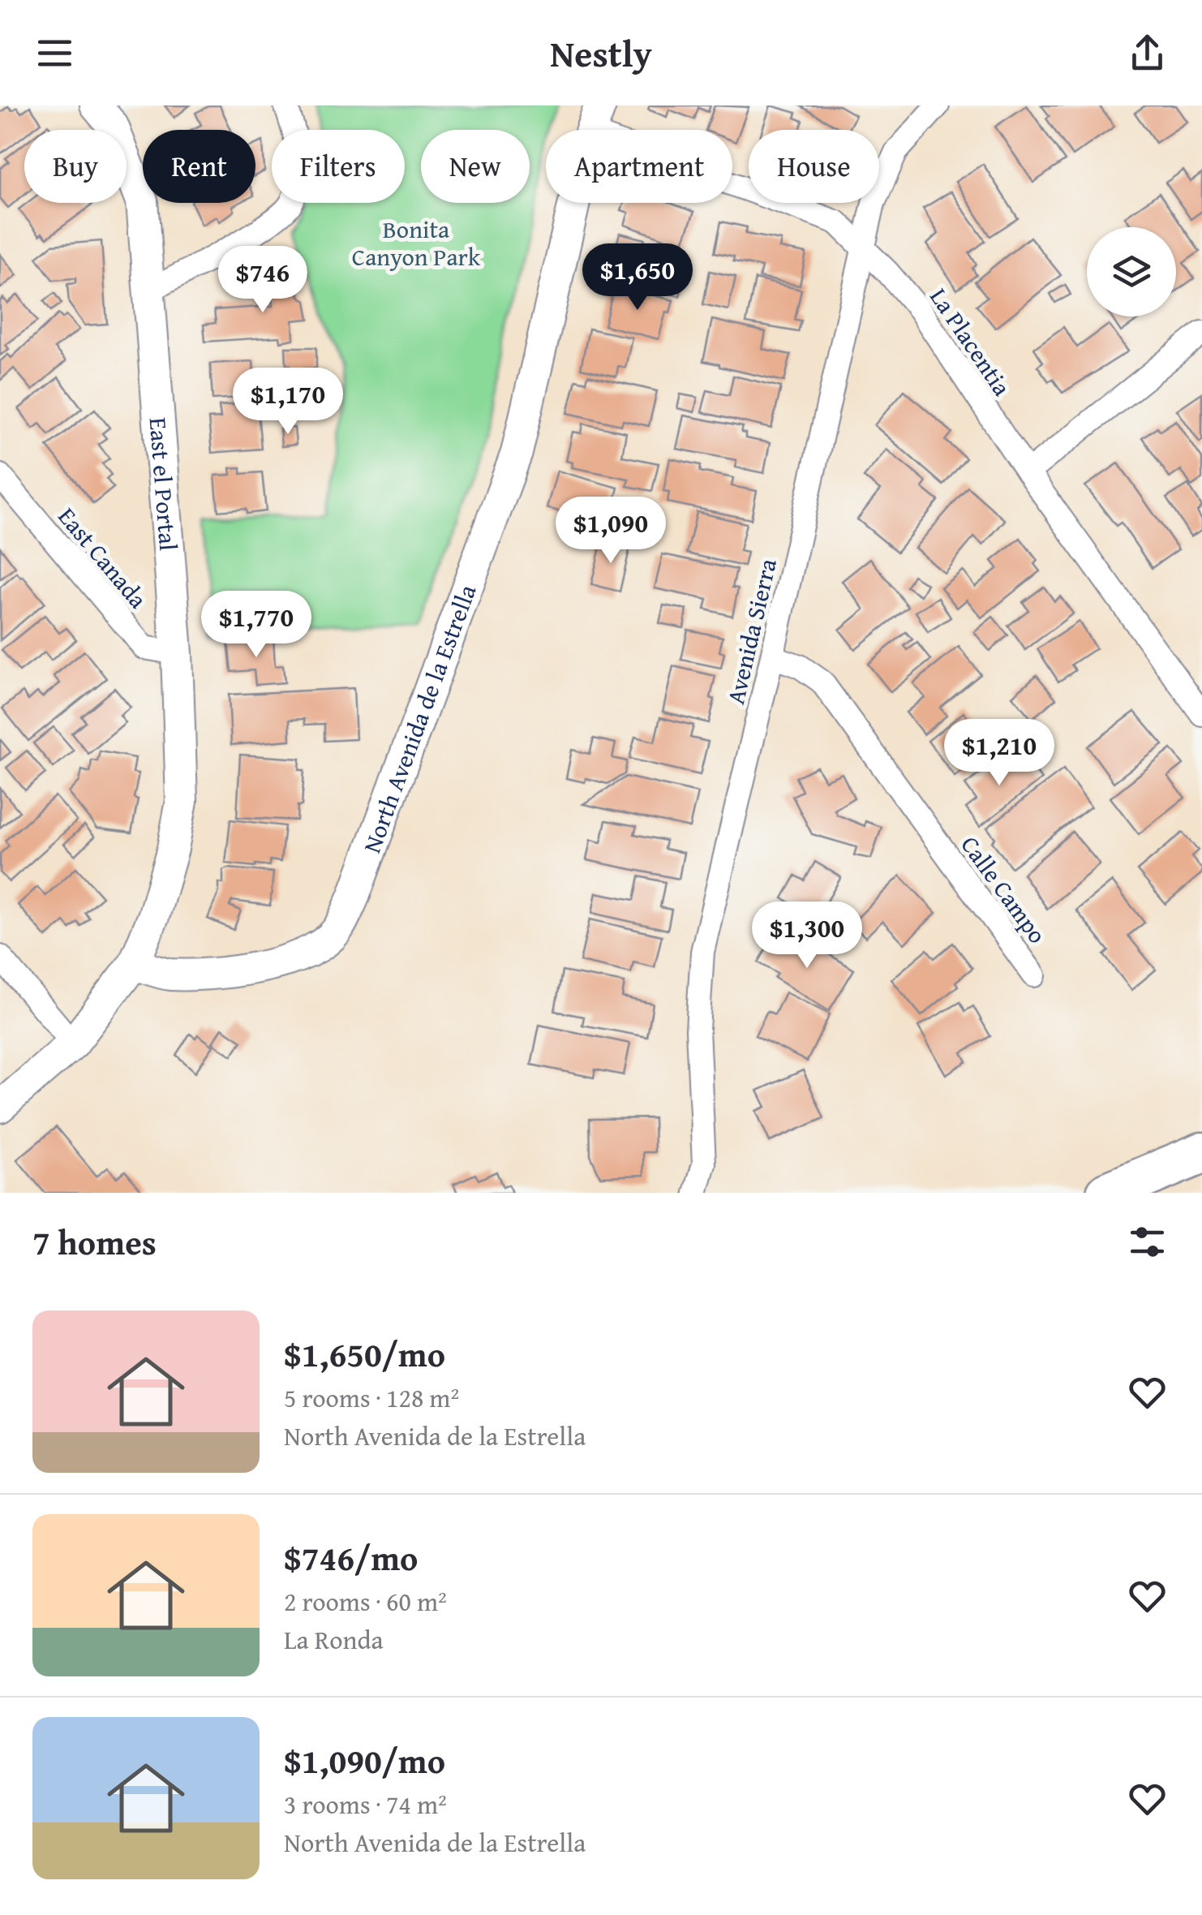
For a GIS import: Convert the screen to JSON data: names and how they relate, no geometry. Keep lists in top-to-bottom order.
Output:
{
  "streets": {
    "street": [
      "La Placentia",
      "East el Portal",
      "East Canada",
      "Avenida Sierra",
      "North Avenida de la Estrella",
      "Calle Campo"
    ]
  },
  "crossings": [
    ["La Placentia", "Avenida Sierra"],
    ["La Placentia", "North Avenida de la Estrella"],
    ["East el Portal", "East Canada"],
    ["East el Portal", "North Avenida de la Estrella"],
    ["Avenida Sierra", "Calle Campo"]
  ],
  "parks": ["Bonita Canyon Park"],
  "page": {
    "header": "Nestly",
    "chip": [
      "Buy",
      "Rent",
      "Filters",
      "New",
      "Apartment",
      "House"
    ],
    "price": [
      "$1,650",
      "$746",
      "$1,170",
      "$1,090",
      "$1,770",
      "$1,210",
      "$1,300"
    ],
    "heading": "7 homes",
    "list": [
      {
        "name": "$1,650/mo",
        "note": "5 rooms · 128 m² · North Avenida de la Estrella"
      },
      {
        "name": "$746/mo",
        "note": "2 rooms · 60 m² · La Ronda"
      },
      {
        "name": "$1,090/mo",
        "note": "3 rooms · 74 m² · North Avenida de la Estrella"
      }
    ]
  }
}
